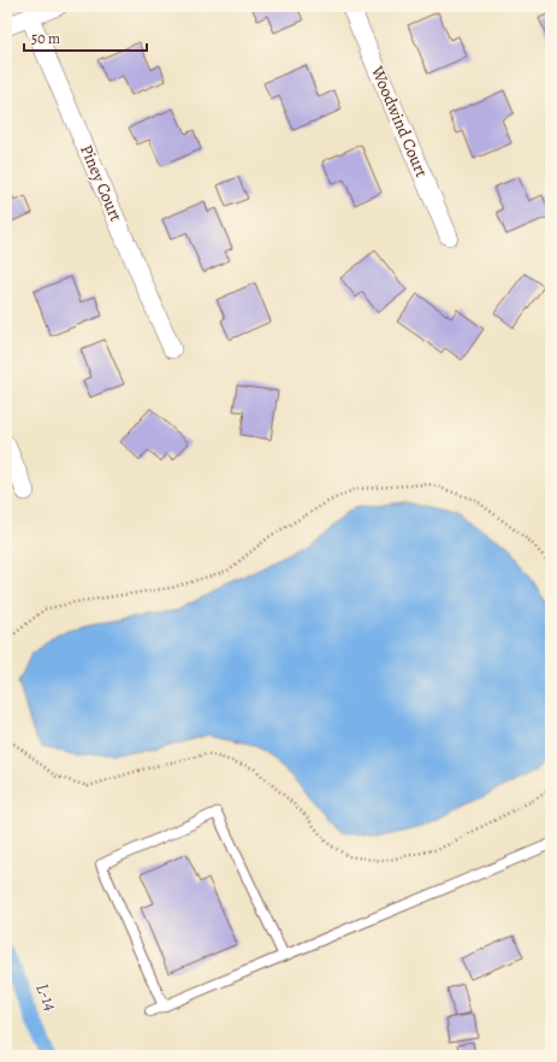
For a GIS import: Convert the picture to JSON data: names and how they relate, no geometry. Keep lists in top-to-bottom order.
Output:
{
  "streets": {
    "street": ["Woodwind Court", "Piney Court"]
  },
  "water": ["L-14"],
  "scale_bar": "50 m"
}
